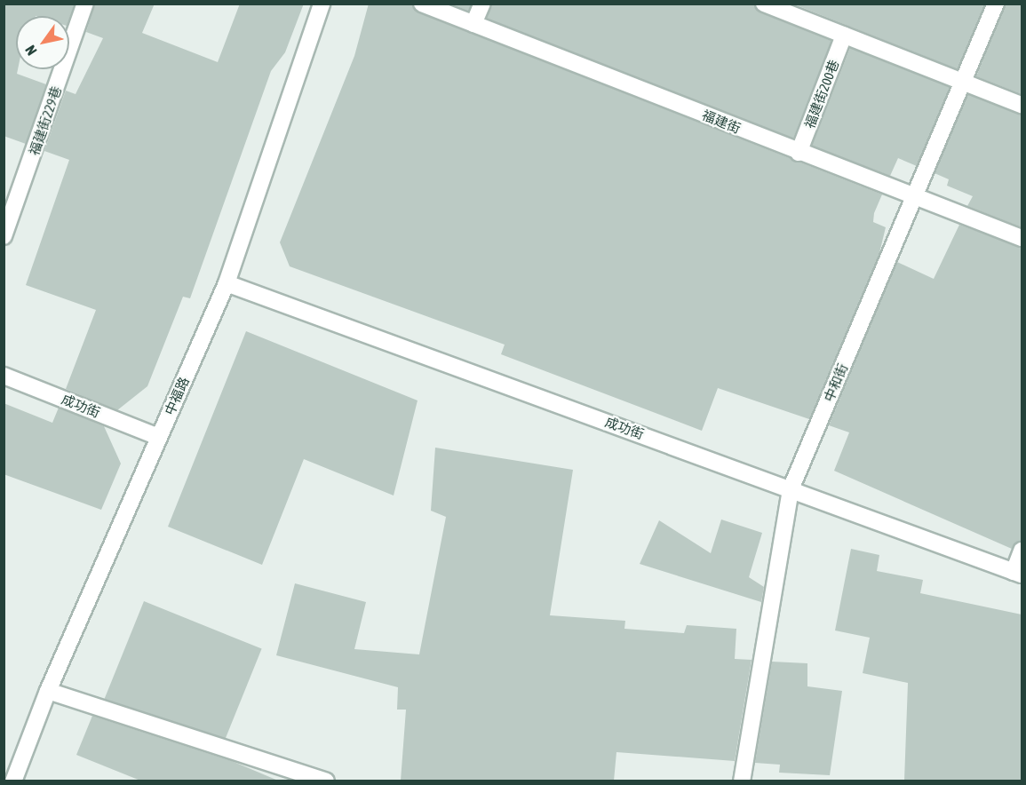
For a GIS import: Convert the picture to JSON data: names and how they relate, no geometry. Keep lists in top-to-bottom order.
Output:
{
  "streets": {
    "street": [
      "福建街200巷",
      "福建街229巷",
      "福建街",
      "中和街",
      "中福路",
      "成功街"
    ]
  },
  "crossings": [
    ["福建街200巷", "福建街"],
    ["福建街", "中和街"],
    ["中和街", "成功街"],
    ["中福路", "成功街"]
  ],
  "north": "bottom left"
}
